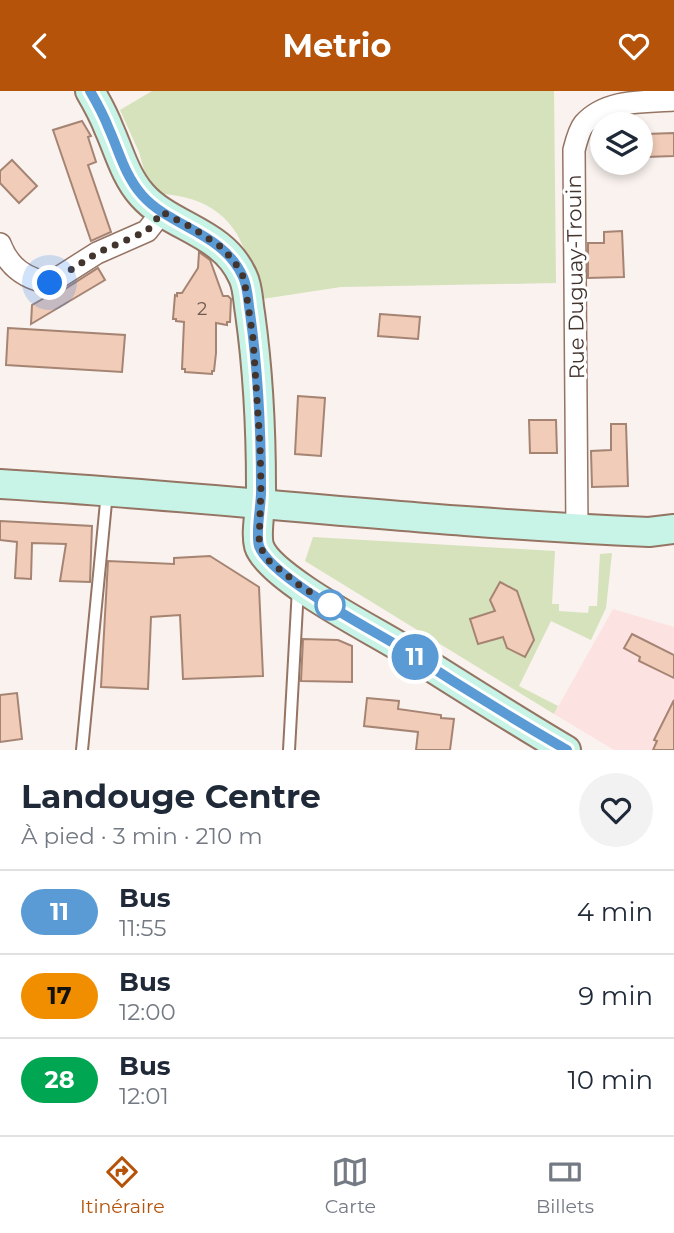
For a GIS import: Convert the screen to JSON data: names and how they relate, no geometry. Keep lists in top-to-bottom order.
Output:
{
  "streets": {
    "street": ["Rue Duguay-Trouin"]
  },
  "lines": ["bus line 11"],
  "house_numbers": ["2"],
  "page": {
    "header": "Metrio",
    "on_map": "11",
    "heading": ["Landouge Centre", "À pied · 3 min · 210 m"],
    "list": [
      {
        "mark": "11",
        "name": "Bus",
        "note": "11:55",
        "value": "4 min"
      },
      {
        "mark": "17",
        "name": "Bus",
        "note": "12:00",
        "value": "9 min"
      },
      {
        "mark": "28",
        "name": "Bus",
        "note": "12:01",
        "value": "10 min"
      }
    ],
    "tabs": ["Itinéraire", "Carte", "Billets"]
  }
}
